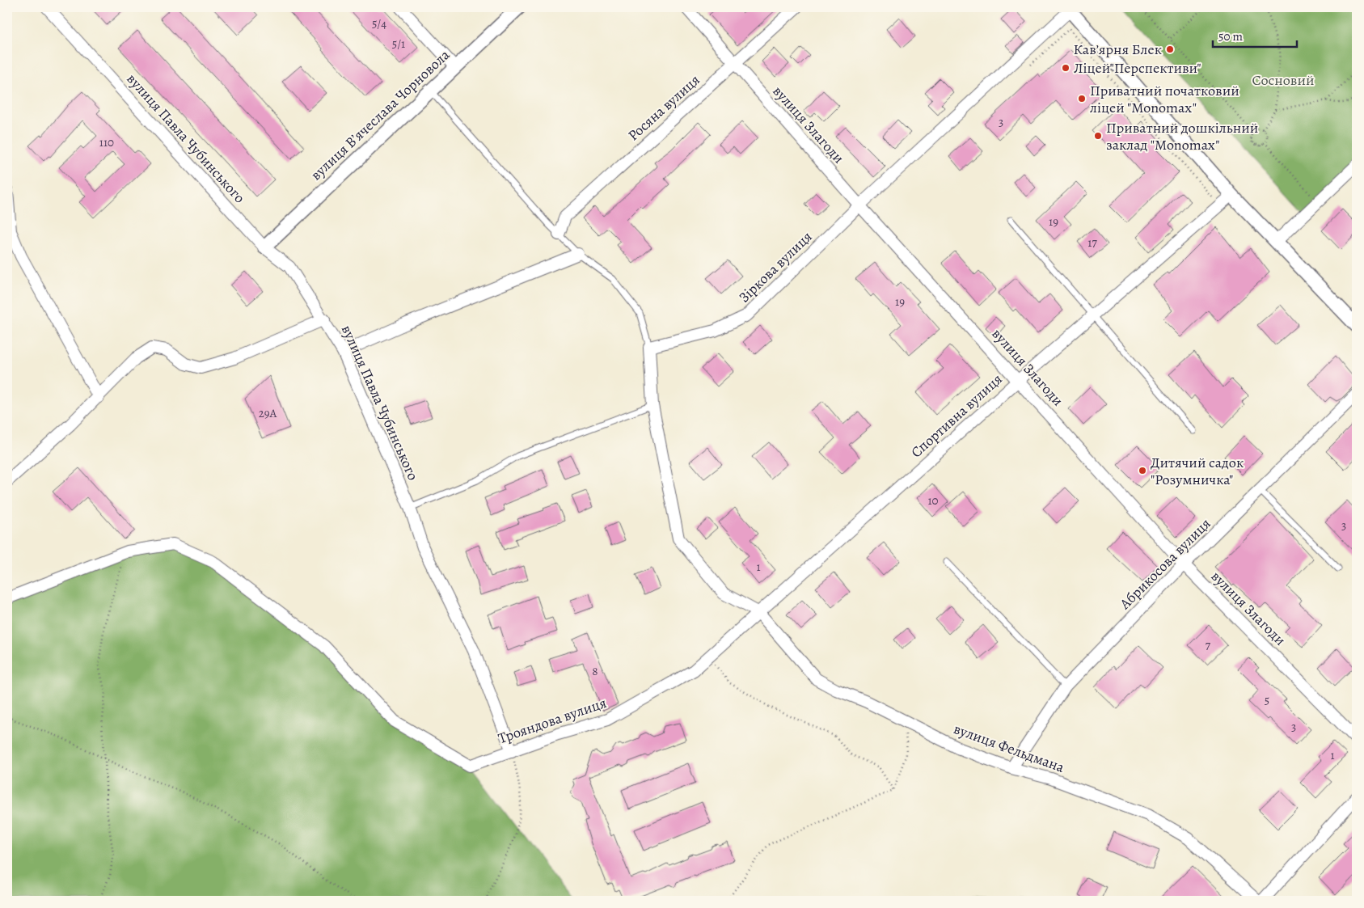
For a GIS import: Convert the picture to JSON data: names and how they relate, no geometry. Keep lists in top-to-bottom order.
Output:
{
  "streets": {
    "street": [
      "Росяна вулиця",
      "вулиця Вʼячеслава Чорновола",
      "вулиця Злагоди",
      "вулиця Павла Чубинського",
      "Зіркова вулиця",
      "Спортивна вулиця",
      "Абрикосова вулиця",
      "Трояндова вулиця",
      "вулиця Фельдмана"
    ]
  },
  "crossings": [
    ["Росяна вулиця", "вулиця Злагоди"],
    ["вулиця Вʼячеслава Чорновола", "вулиця Павла Чубинського"],
    ["вулиця Злагоди", "Зіркова вулиця"],
    ["вулиця Злагоди", "Спортивна вулиця"],
    ["вулиця Злагоди", "Абрикосова вулиця"],
    ["вулиця Павла Чубинського", "Трояндова вулиця"],
    ["Спортивна вулиця", "Трояндова вулиця"],
    ["Спортивна вулиця", "вулиця Фельдмана"],
    ["Абрикосова вулиця", "вулиця Фельдмана"],
    ["Трояндова вулиця", "вулиця Фельдмана"]
  ],
  "parks": ["Сосновий"],
  "places": [
    "Кавʼярня Блек",
    "Ліцей\"Перспективи\"",
    "Приватний початковий ліцей \"Monomax\"",
    "Приватний дошкільний заклад \"Monomax\"",
    "Дитячий садок \"Розумничка\""
  ],
  "house_numbers": [
    "5/4",
    "5/1",
    "3",
    "110",
    "19",
    "17",
    "19",
    "29А",
    "10",
    "3",
    "1",
    "7",
    "8",
    "5",
    "3",
    "1"
  ],
  "scale_bar": "50 m"
}
